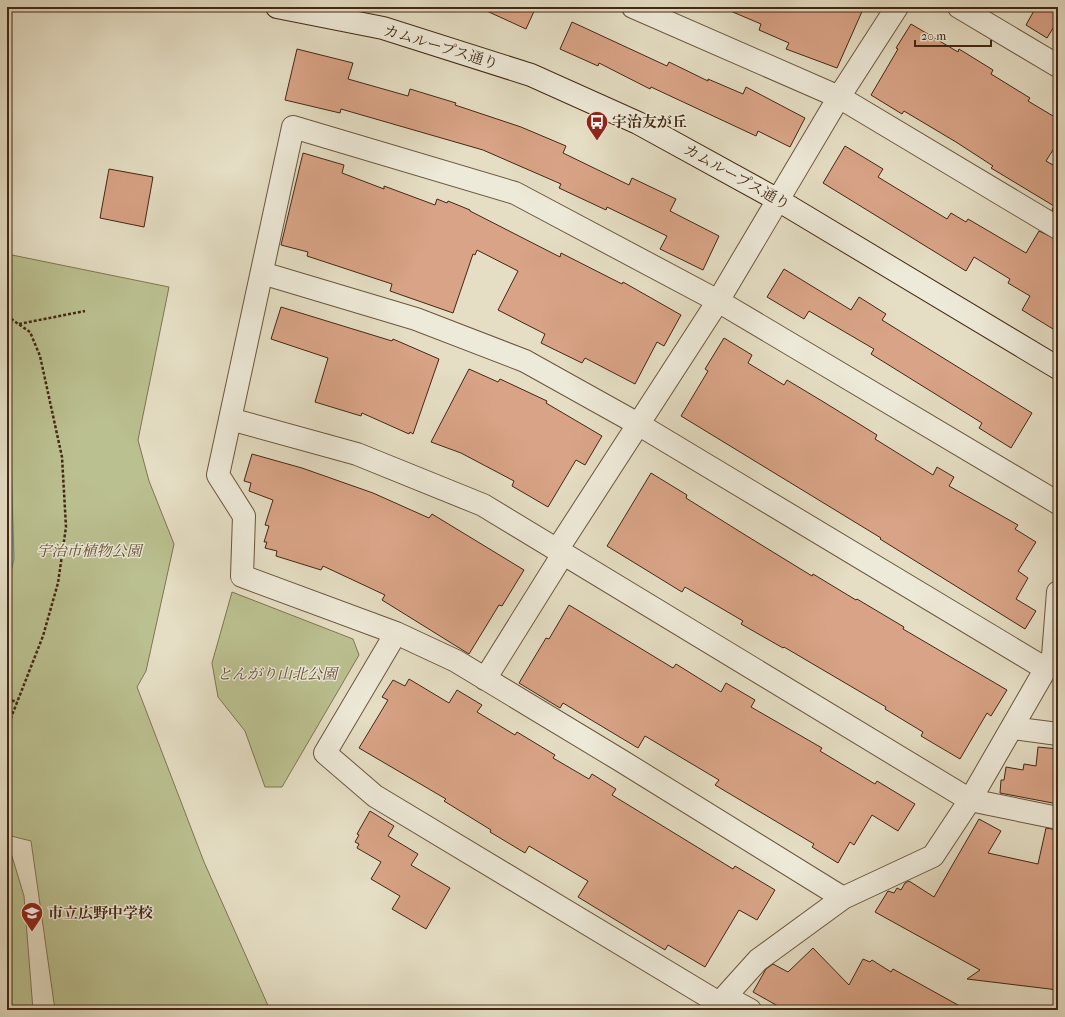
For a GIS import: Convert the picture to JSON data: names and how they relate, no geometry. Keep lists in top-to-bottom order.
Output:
{
  "streets": {
    "street": ["カムループス通り"]
  },
  "parks": ["宇治市植物公園", "とんがり山北公園"],
  "places": {
    "bus stop": ["宇治友が丘"],
    "school or university": ["市立広野中学校"]
  },
  "scale_bar": "20 m"
}
